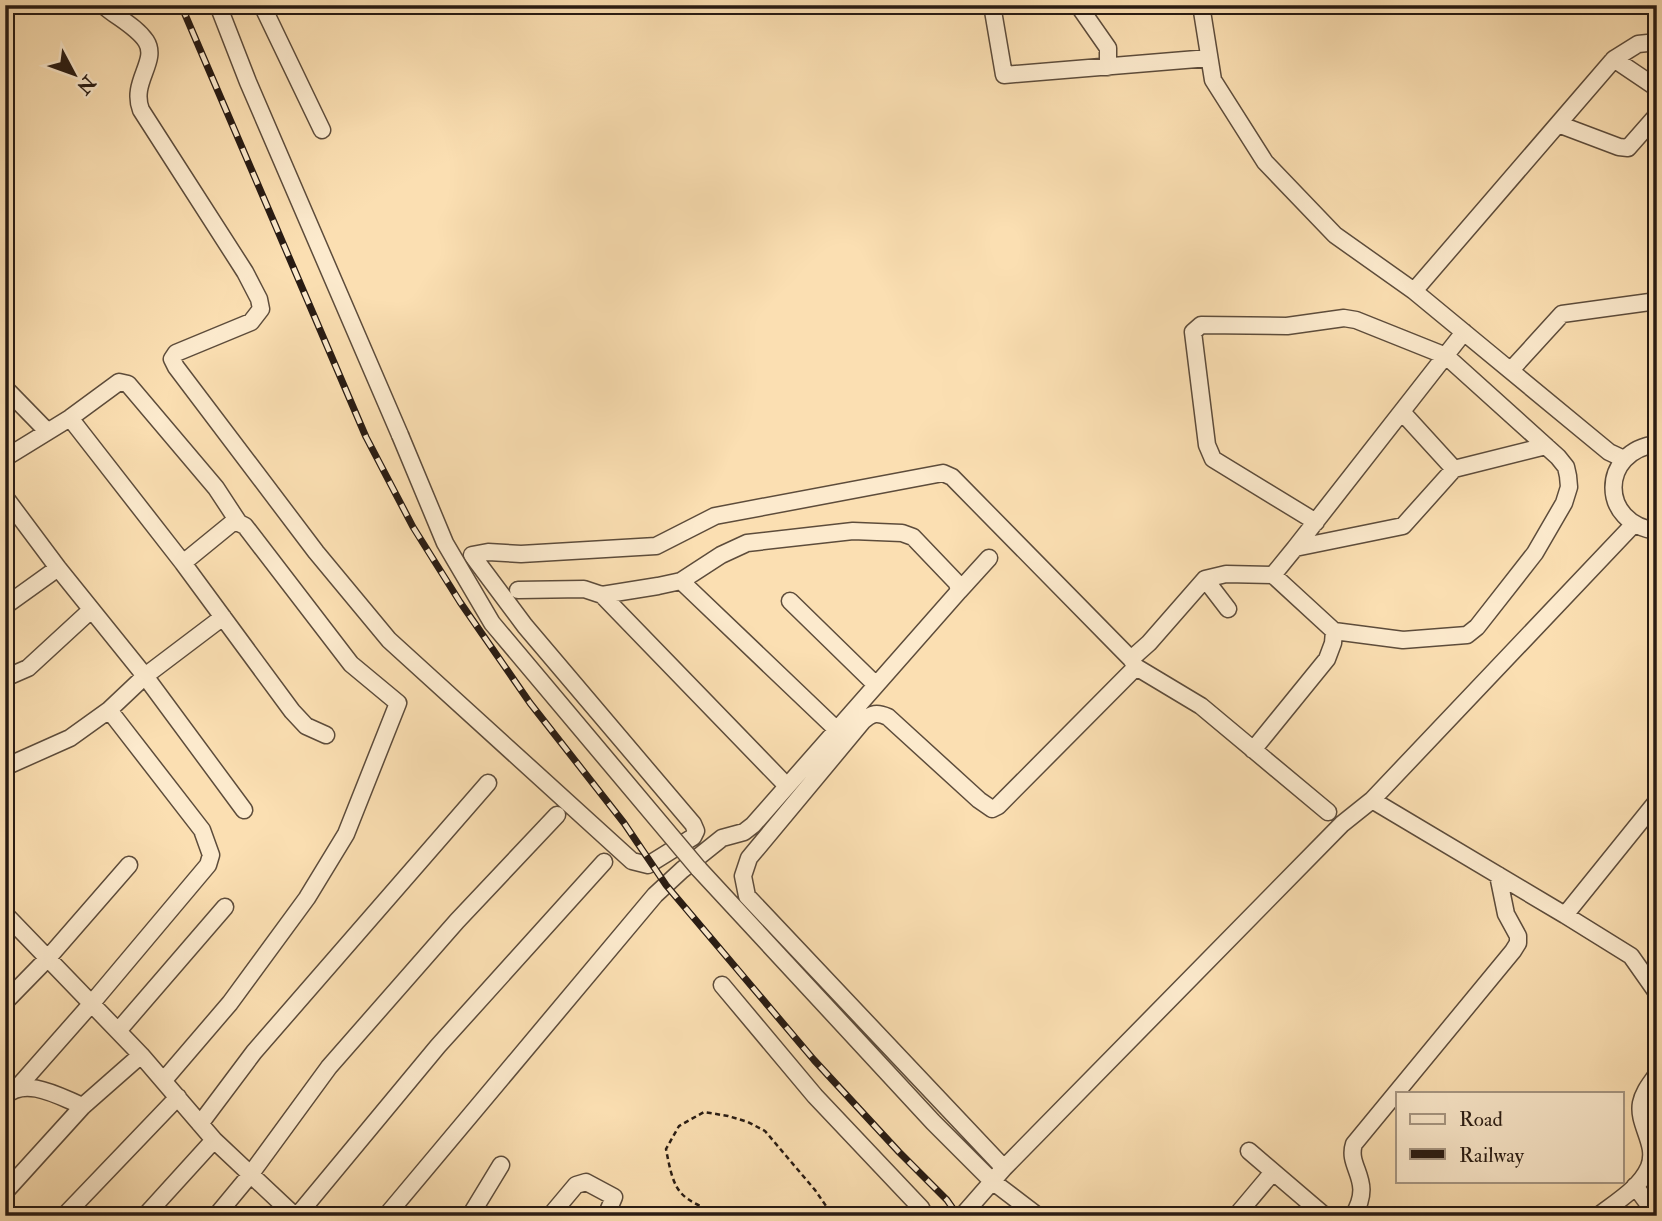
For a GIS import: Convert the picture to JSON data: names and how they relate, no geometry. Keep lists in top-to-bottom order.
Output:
{
  "legend": ["Road", "Railway"],
  "north": "bottom right"
}
